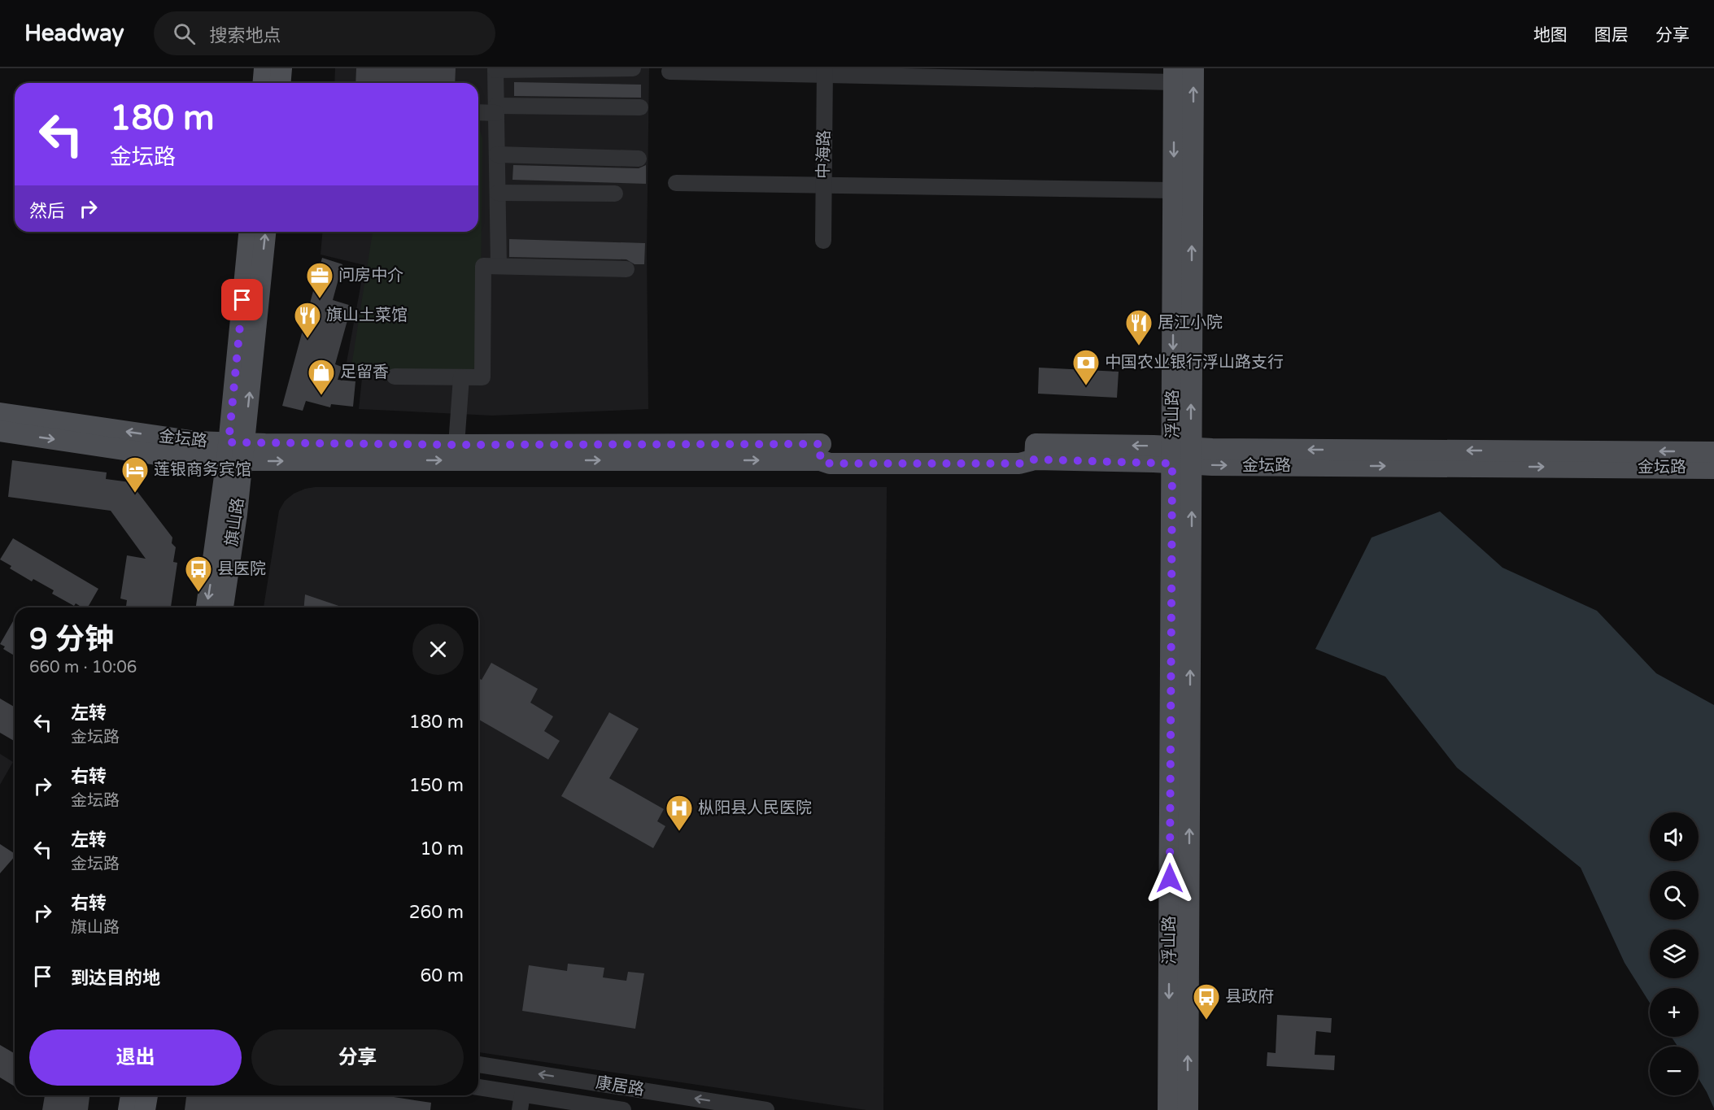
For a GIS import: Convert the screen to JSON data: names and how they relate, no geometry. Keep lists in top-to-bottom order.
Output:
{
  "streets": {
    "main road": ["浮山路", "金坛路", "旗山路"],
    "street": ["中海路", "康居路"]
  },
  "crossings": [
    ["浮山路", "金坛路"],
    ["金坛路", "旗山路"]
  ],
  "places": {
    "office": ["问房中介"],
    "restaurant": ["旗山土菜馆", "居江小院"],
    "bank": ["中国农业银行浮山路支行"],
    "shop": ["足留香"],
    "hotel": ["莲银商务宾馆"],
    "bus stop": ["县医院", "县政府"],
    "hospital": ["枞阳县人民医院"]
  },
  "page": {
    "header": "Headway",
    "search": "搜索地点",
    "nav": ["地图", "图层", "分享"],
    "turn": ["180 m", "金坛路"],
    "then": "然后",
    "heading": ["9 分钟", "660 m · 10:06"],
    "list": [
      {
        "name": "左转",
        "note": "金坛路",
        "value": "180 m"
      },
      {
        "name": "右转",
        "note": "金坛路",
        "value": "150 m"
      },
      {
        "name": "左转",
        "note": "金坛路",
        "value": "10 m"
      },
      {
        "name": "右转",
        "note": "旗山路",
        "value": "260 m"
      },
      {
        "name": "到达目的地",
        "value": "60 m"
      }
    ],
    "map_buttons": ["+", "−"],
    "buttons": ["退出", "分享"]
  }
}
